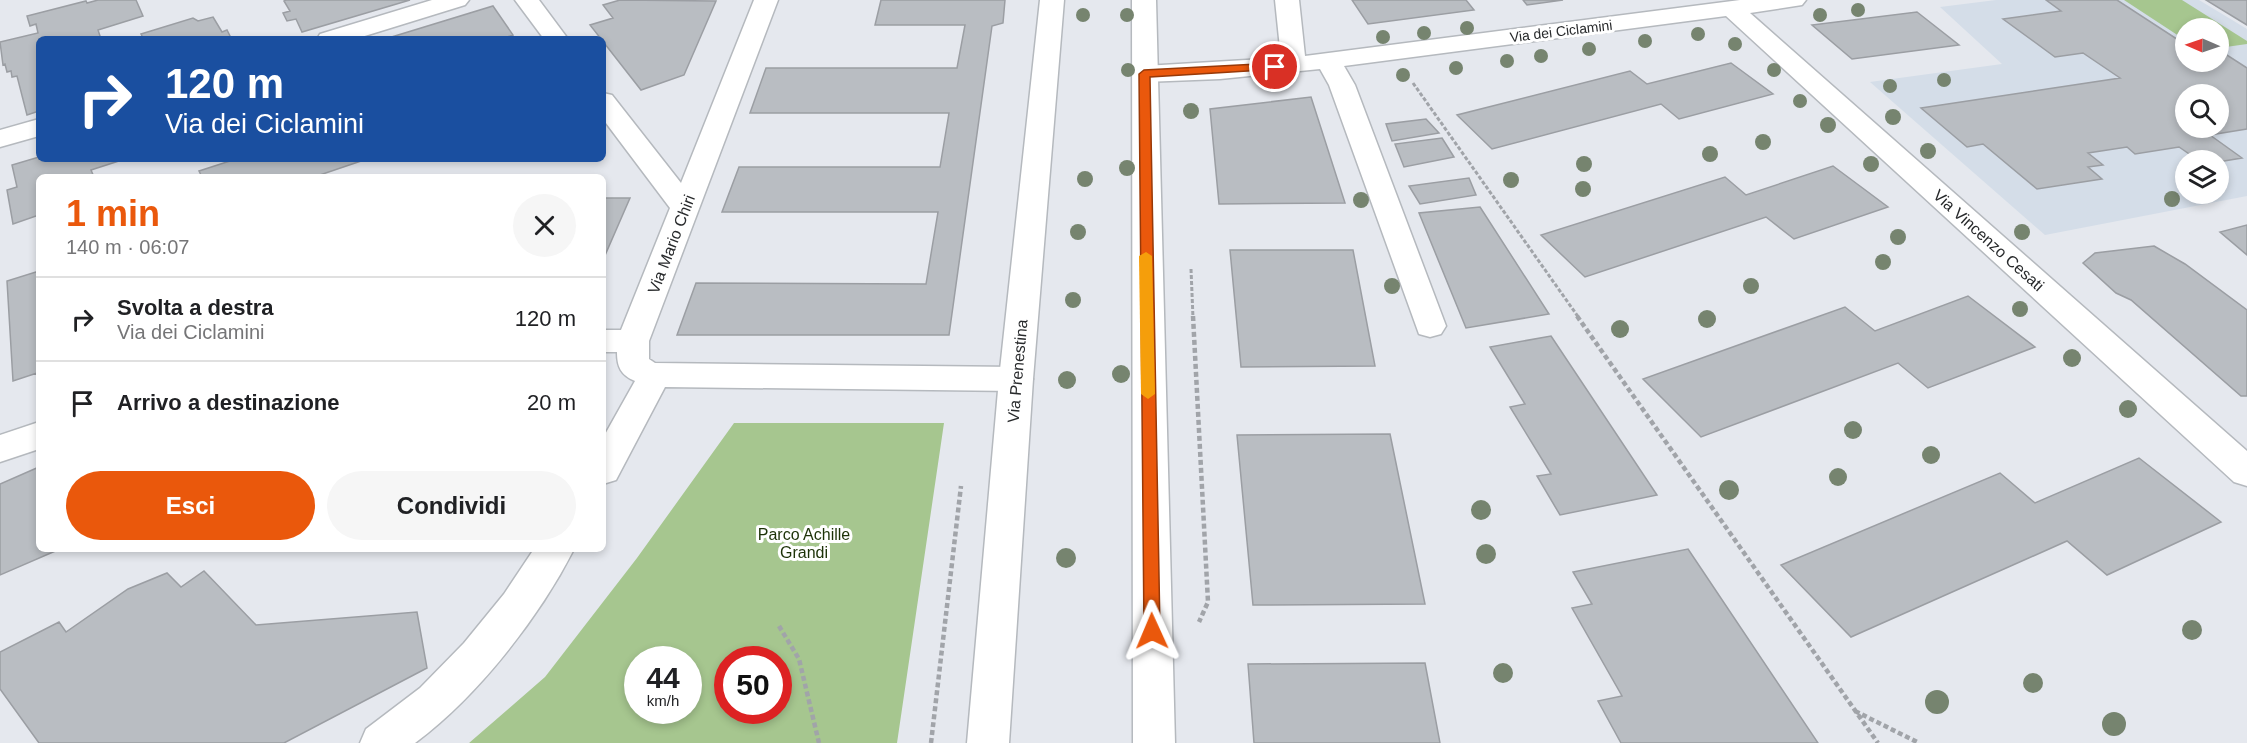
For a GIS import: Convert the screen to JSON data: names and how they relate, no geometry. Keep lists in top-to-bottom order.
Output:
{
  "streets": {
    "street": [
      "Via dei Ciclamini",
      "Via Vincenzo Cesati",
      "Via Mario Chiri",
      "Via Prenestina"
    ]
  },
  "crossings": [
    ["Via dei Ciclamini", "Via Vincenzo Cesati"]
  ],
  "parks": ["Parco Achille Grandi"],
  "north": "left",
  "page": {
    "turn": ["120 m", "Via dei Ciclamini"],
    "heading": ["1 min", "140 m · 06:07"],
    "list": [
      {
        "name": "Svolta a destra",
        "note": "Via dei Ciclamini",
        "value": "120 m"
      },
      {
        "name": "Arrivo a destinazione",
        "value": "20 m"
      }
    ],
    "buttons": ["Esci", "Condividi"],
    "speed": "44 km/h",
    "limit": "50"
  }
}
